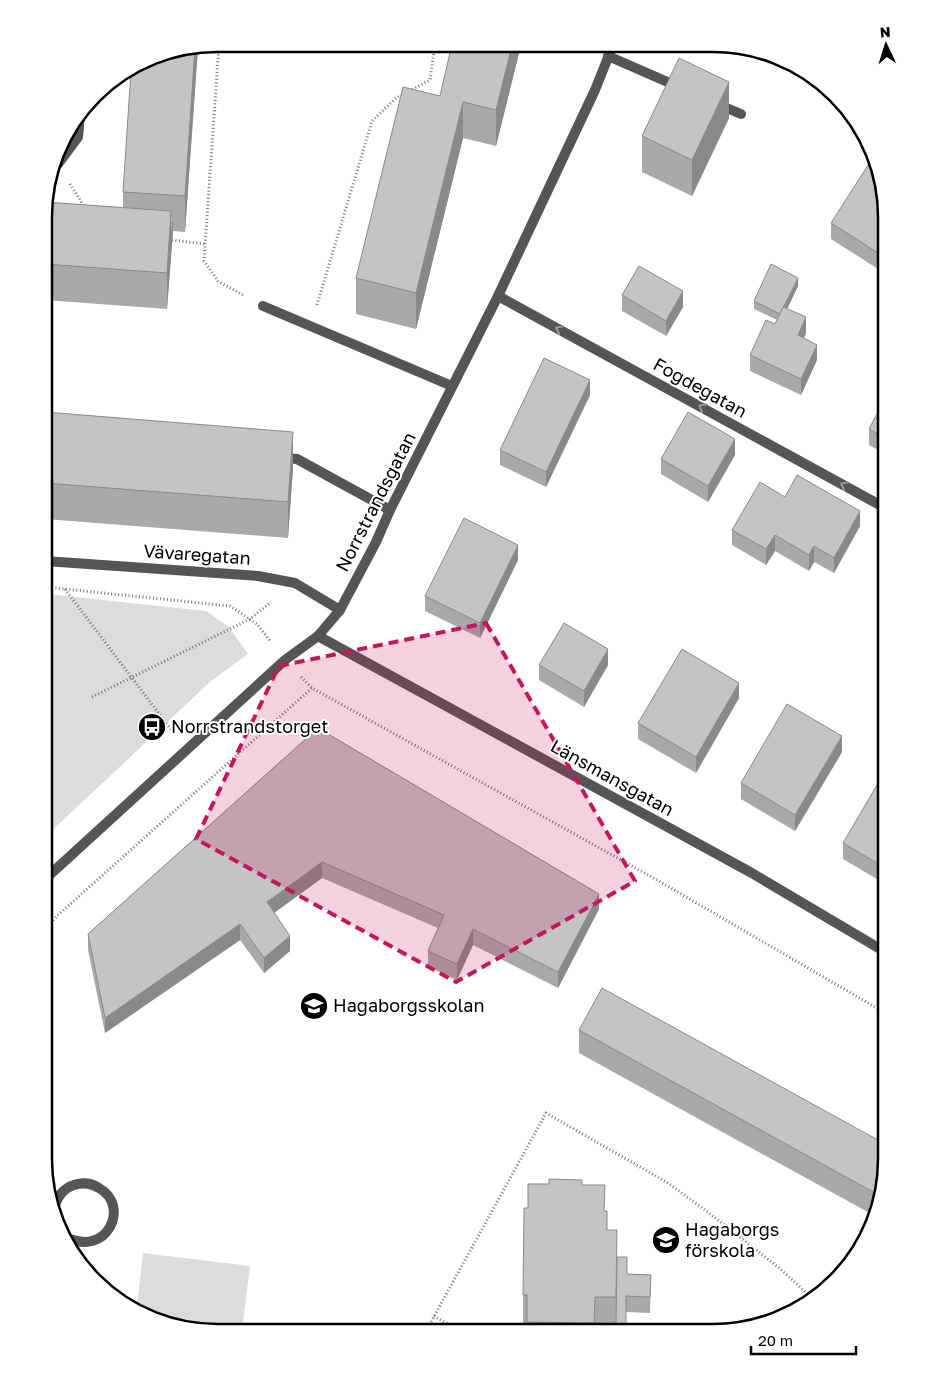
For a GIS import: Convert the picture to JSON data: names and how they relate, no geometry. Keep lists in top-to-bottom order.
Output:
{
  "streets": {
    "street": [
      "Fogdegatan",
      "Norrstrandsgatan",
      "Vävaregatan",
      "Länsmansgatan"
    ]
  },
  "crossings": [
    ["Fogdegatan", "Norrstrandsgatan"],
    ["Norrstrandsgatan", "Vävaregatan"],
    ["Norrstrandsgatan", "Länsmansgatan"]
  ],
  "one_way": ["Fogdegatan"],
  "places": {
    "bus stop": ["Norrstrandstorget"],
    "school or university": ["Hagaborgsskolan", "Hagaborgs förskola"]
  },
  "scale_bar": "20 m",
  "north": "top"
}
